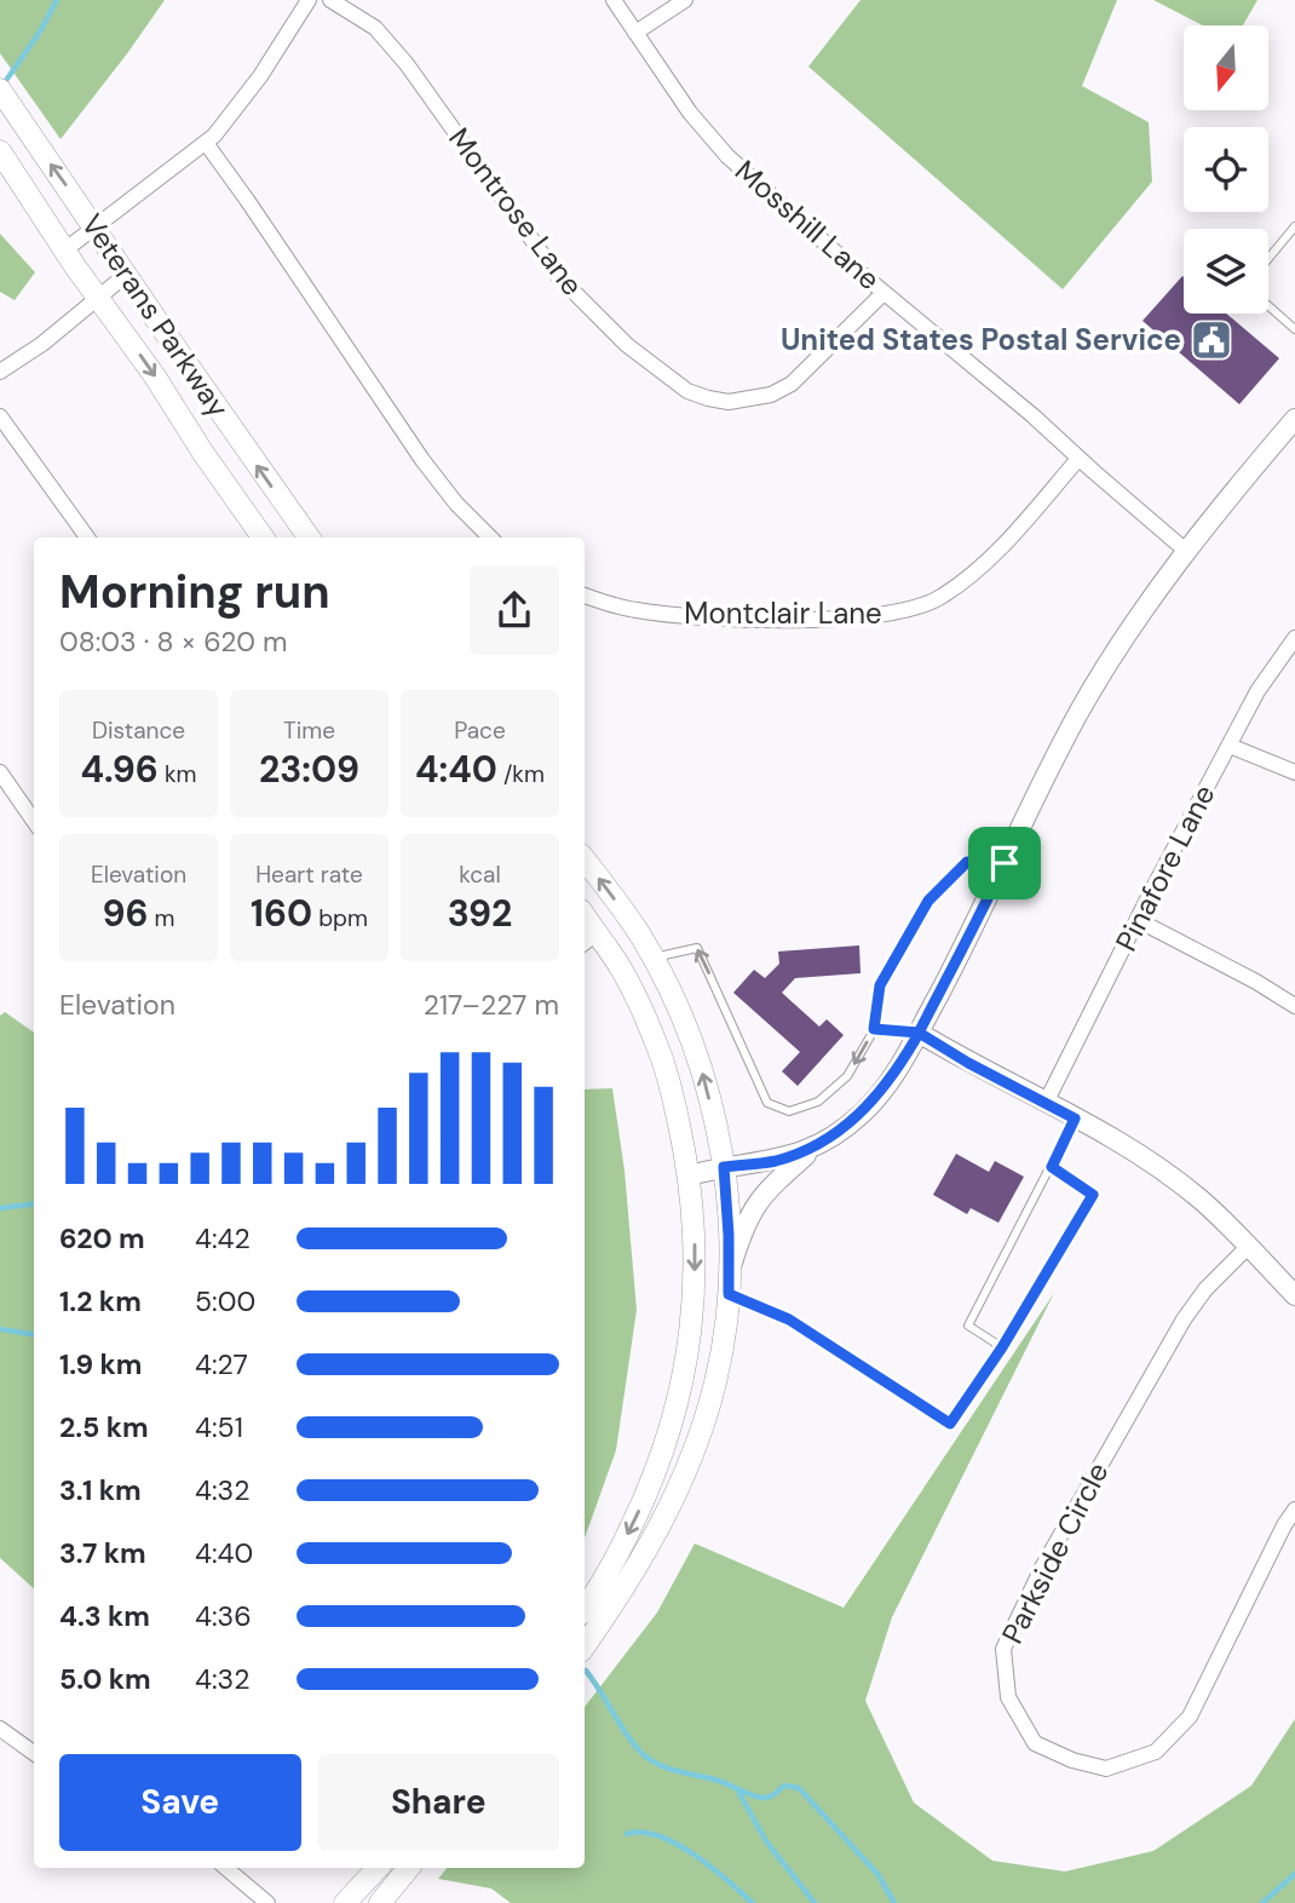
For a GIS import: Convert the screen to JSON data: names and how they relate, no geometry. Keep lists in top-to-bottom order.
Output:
{
  "streets": {
    "main road": ["Veterans Parkway"],
    "street": [
      "Montrose Lane",
      "Mosshill Lane",
      "Montclair Lane",
      "Pinafore Lane",
      "Parkside Circle"
    ]
  },
  "crossings": [
    ["Montrose Lane", "Mosshill Lane"],
    ["Mosshill Lane", "Montclair Lane"]
  ],
  "places": {
    "public building": ["United States Postal Service"]
  },
  "north": "bottom",
  "page": {
    "heading": ["Morning run", "08:03 · 8 × 620 m"],
    "stats": [
      ["Distance", "4.96 km"],
      ["Time", "23:09"],
      ["Pace", "4:40 /km"],
      ["Elevation", "96 m"],
      ["Heart rate", "160 bpm"],
      ["kcal", "392"]
    ],
    "chart": ["Elevation", "217–227 m"],
    "list": [
      {
        "name": "620 m",
        "note": "4:42"
      },
      {
        "name": "1.2 km",
        "note": "5:00"
      },
      {
        "name": "1.9 km",
        "note": "4:27"
      },
      {
        "name": "2.5 km",
        "note": "4:51"
      },
      {
        "name": "3.1 km",
        "note": "4:32"
      },
      {
        "name": "3.7 km",
        "note": "4:40"
      },
      {
        "name": "4.3 km",
        "note": "4:36"
      },
      {
        "name": "5.0 km",
        "note": "4:32"
      }
    ],
    "buttons": ["Save", "Share"]
  }
}
